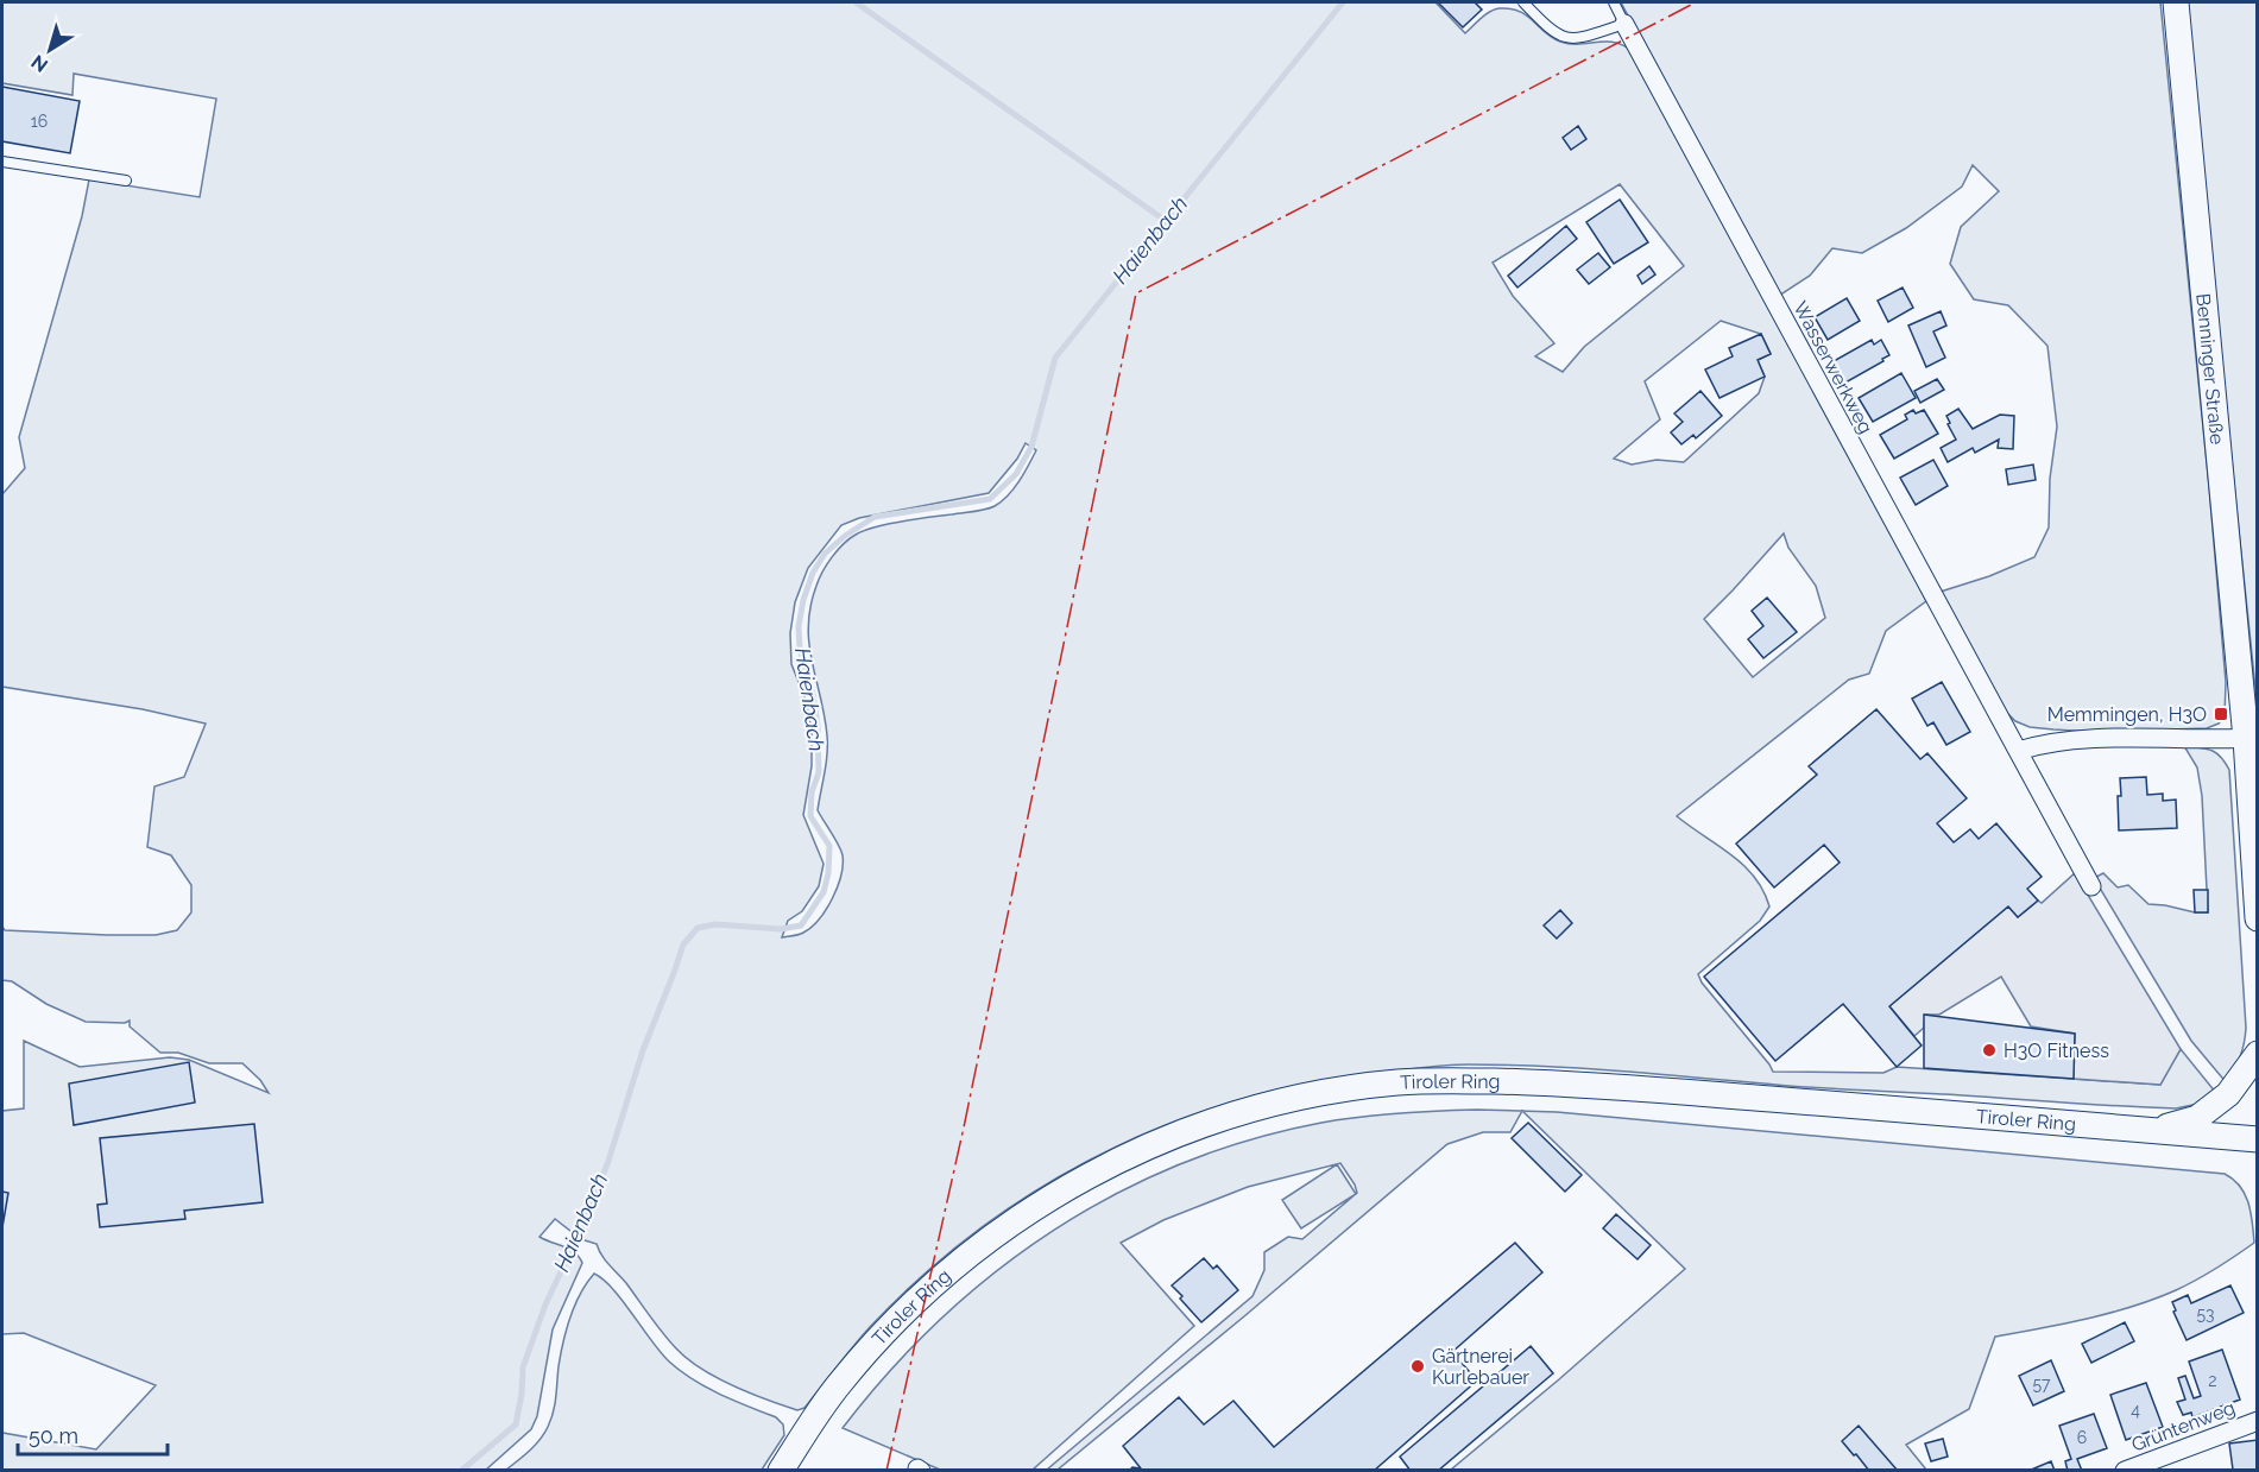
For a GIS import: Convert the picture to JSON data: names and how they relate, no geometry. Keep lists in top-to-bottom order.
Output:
{
  "streets": {
    "main road": ["Benninger Straße", "Tiroler Ring"],
    "street": ["Wasserwerkweg", "Grüntenweg"]
  },
  "water": ["Haienbach"],
  "places": {
    "transit": ["Memmingen, H3O"],
    "other": ["H3O Fitness", "Gärtnerei Kurlebauer"]
  },
  "house_numbers": [
    "16",
    "53",
    "2",
    "57",
    "4",
    "6"
  ],
  "scale_bar": "50 m",
  "north": "bottom left"
}
